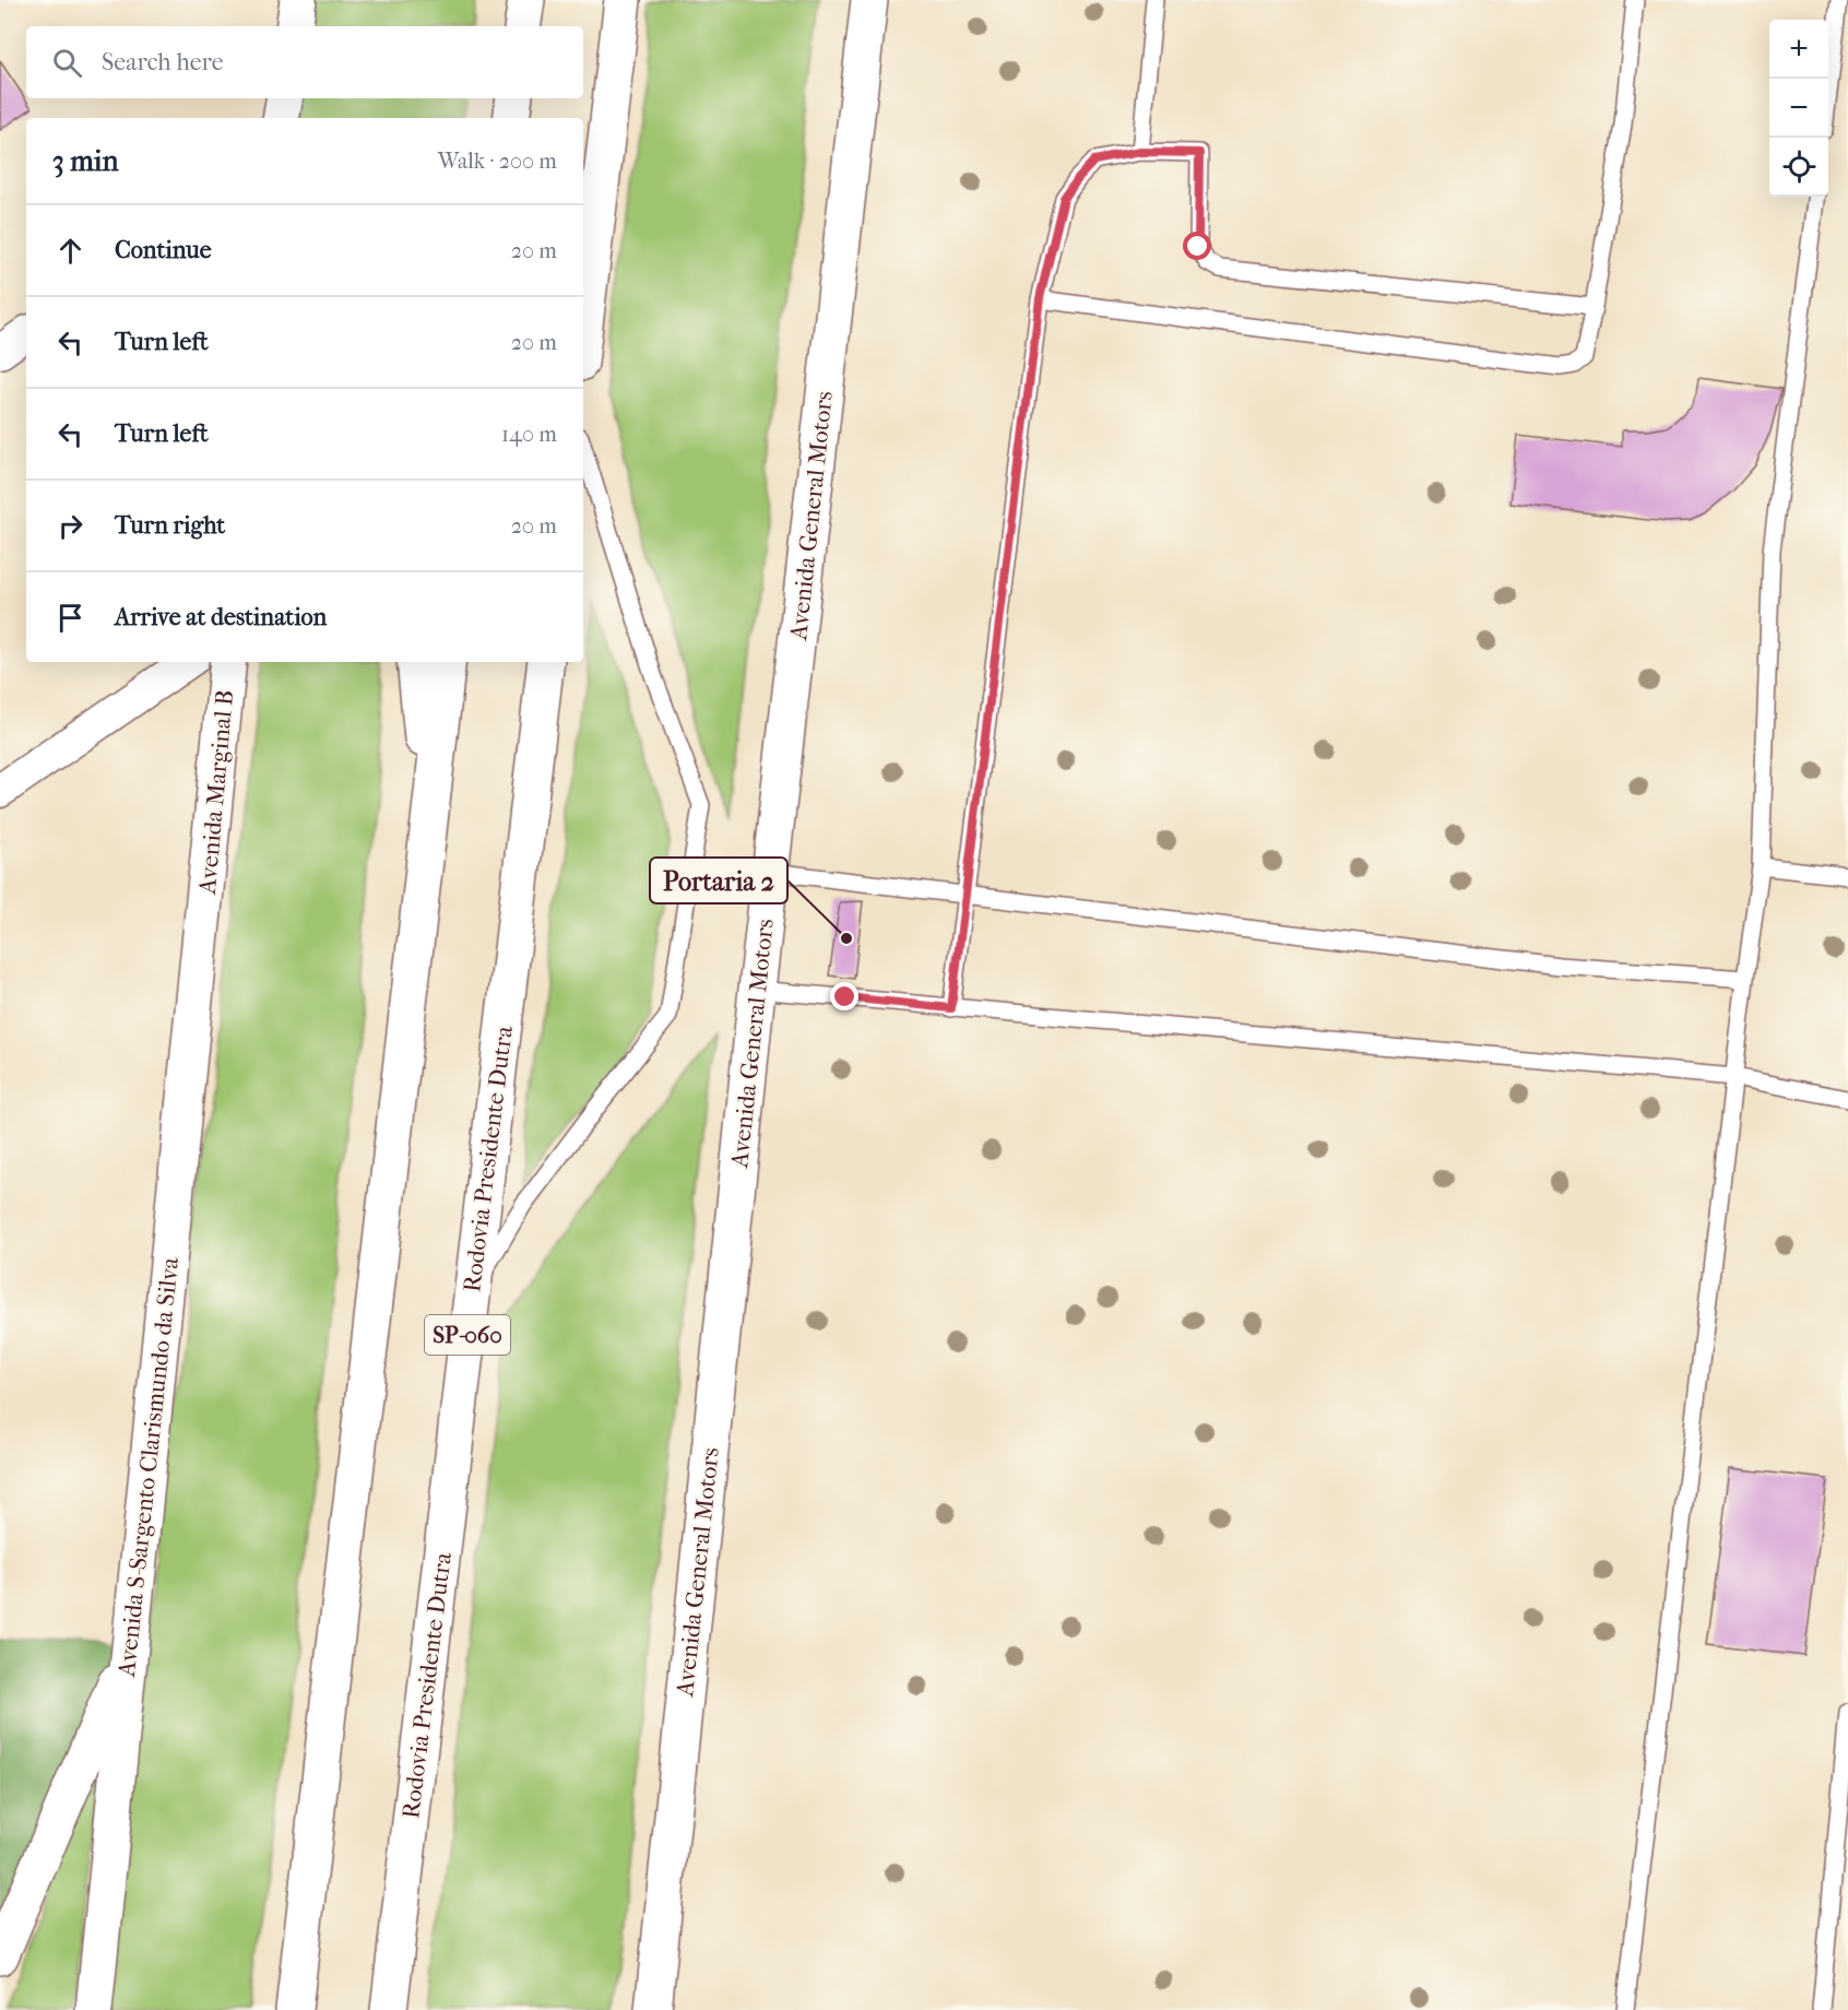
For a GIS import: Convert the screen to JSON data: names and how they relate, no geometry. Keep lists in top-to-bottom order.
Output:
{
  "streets": {
    "main road": [
      "Avenida General Motors",
      "Avenida Marginal B",
      "Rodovia Presidente Dutra",
      "SP-060",
      "Avenida S-Sargento Clarismundo da Silva"
    ]
  },
  "crossings": [
    ["Avenida Marginal B", "Avenida S-Sargento Clarismundo da Silva"]
  ],
  "places": ["Portaria 2"],
  "page": {
    "map_buttons": ["+", "−"],
    "search": "Search here",
    "heading": ["3 min", "Walk · 200 m"],
    "list": [
      ["Continue", "20 m"],
      ["Turn left", "20 m"],
      ["Turn left", "140 m"],
      ["Turn right", "20 m"],
      "Arrive at destination"
    ]
  }
}
